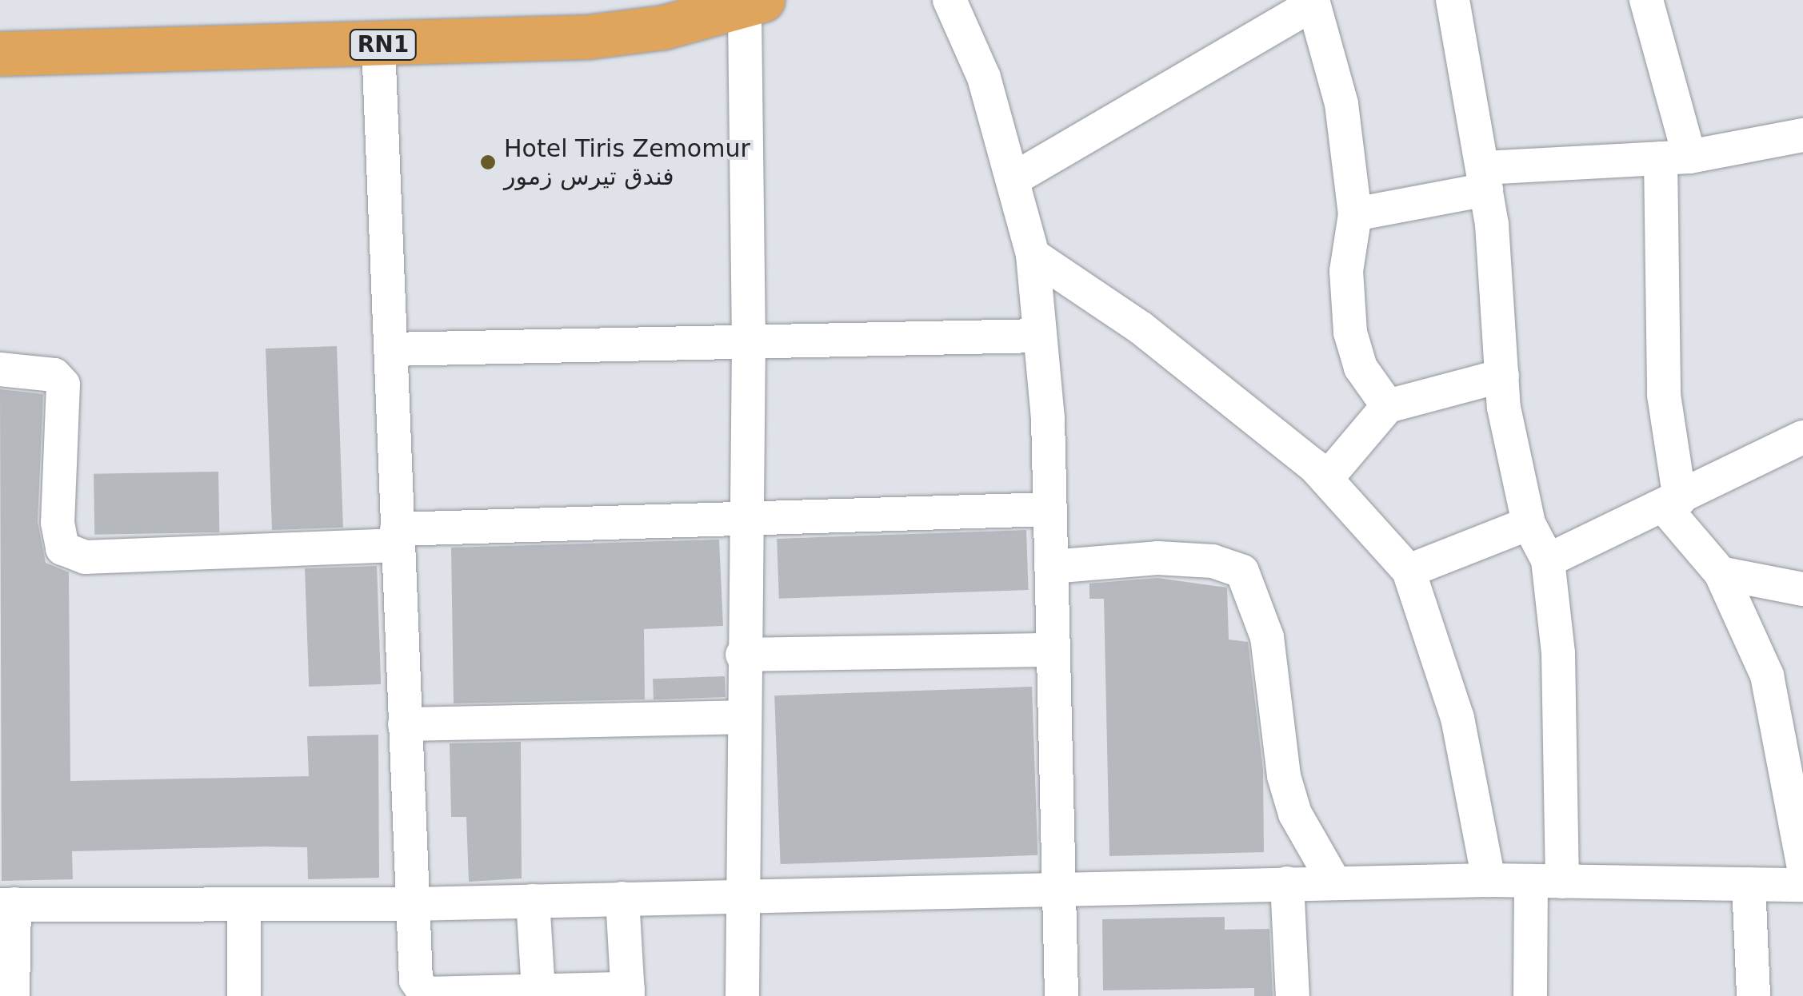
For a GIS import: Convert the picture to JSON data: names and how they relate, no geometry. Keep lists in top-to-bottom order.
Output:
{
  "streets": {
    "highway": ["RN1"]
  },
  "places": ["Hotel Tiris Zemomur فندق تيرس زمور"]
}
